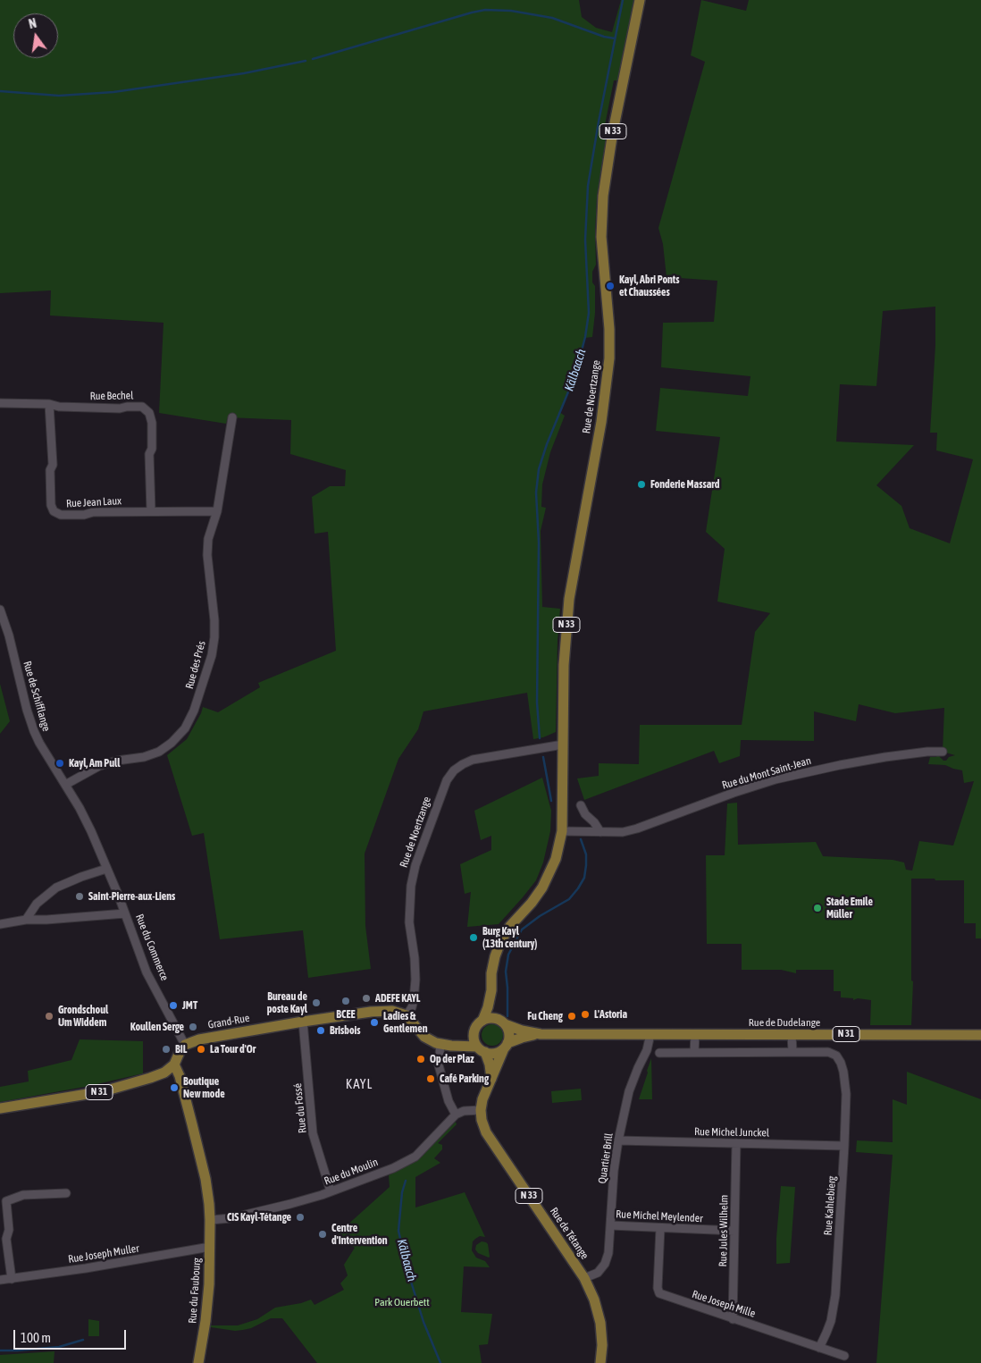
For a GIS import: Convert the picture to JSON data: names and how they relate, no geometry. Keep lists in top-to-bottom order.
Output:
{
  "streets": {
    "main road": [
      "N 33",
      "Rue de Noertzange",
      "Grand-Rue",
      "Rue de Dudelange",
      "N 31",
      "Rue de Tétange",
      "Rue du Faubourg"
    ],
    "street": [
      "Rue Bechel",
      "Rue Jean Laux",
      "Rue des Prés",
      "Rue de Schifflange",
      "Rue du Mont Saint-Jean",
      "Rue du Commerce",
      "Rue du Fossé",
      "Rue Michel Junckel",
      "Quartier Brill",
      "Rue du Moulin",
      "Rue Kahlebierg",
      "Rue Michel Meylender",
      "Rue Jules Wilhelm",
      "Rue Joseph Muller",
      "Rue Joseph Mille"
    ]
  },
  "crossings": [
    ["N 33", "Rue de Noertzange"],
    ["N 33", "Rue de Dudelange"],
    ["N 33", "Rue de Tétange"],
    ["Rue Bechel", "Rue Jean Laux"],
    ["Rue de Noertzange", "Rue du Mont Saint-Jean"],
    ["Rue de Noertzange", "Grand-Rue"],
    ["Rue Jean Laux", "Rue des Prés"],
    ["Rue des Prés", "Rue de Schifflange"],
    ["Rue des Prés", "Rue du Commerce"],
    ["Rue de Schifflange", "Rue du Commerce"],
    ["Rue du Commerce", "Grand-Rue"],
    ["Grand-Rue", "Rue du Fossé"],
    ["Rue de Dudelange", "Quartier Brill"],
    ["Rue du Fossé", "Rue du Moulin"],
    ["Rue Michel Junckel", "Quartier Brill"],
    ["Rue Michel Junckel", "Rue Kahlebierg"],
    ["Rue Michel Junckel", "Rue Jules Wilhelm"],
    ["Quartier Brill", "Rue Michel Meylender"],
    ["Quartier Brill", "Rue de Tétange"],
    ["Rue du Moulin", "Rue du Faubourg"],
    ["Rue Kahlebierg", "Rue Joseph Mille"],
    ["Rue Michel Meylender", "Rue Jules Wilhelm"],
    ["Rue Michel Meylender", "Rue Joseph Mille"],
    ["Rue Jules Wilhelm", "Rue Joseph Mille"],
    ["Rue Joseph Muller", "Rue du Faubourg"]
  ],
  "districts": ["KAYL"],
  "water": ["Kälbaach"],
  "parks": ["Park Ouerbett"],
  "places": [
    "Kayl, Abri Ponts et Chaussées",
    "Fonderie Massard",
    "Kayl, Am Pull",
    "Saint-Pierre-aux-Liens",
    "Stade Emile Müller",
    "Burg Kayl (13th century)",
    "ADEFE KAYL",
    "BCEE",
    "Bureau de poste Kayl",
    "JMT",
    "L'Astoria",
    "Grondschoul Um Widdem",
    "Fu Cheng",
    "Ladies & Gentlemen",
    "Koullen Serge",
    "Brisbois",
    "BIL",
    "La Tour d'Or",
    "Op der Plaz",
    "Café Parking",
    "Boutique New mode",
    "CIS Kayl-Tétange",
    "Centre d'Intervention"
  ],
  "scale_bar": "100 m",
  "north": "top"
}
